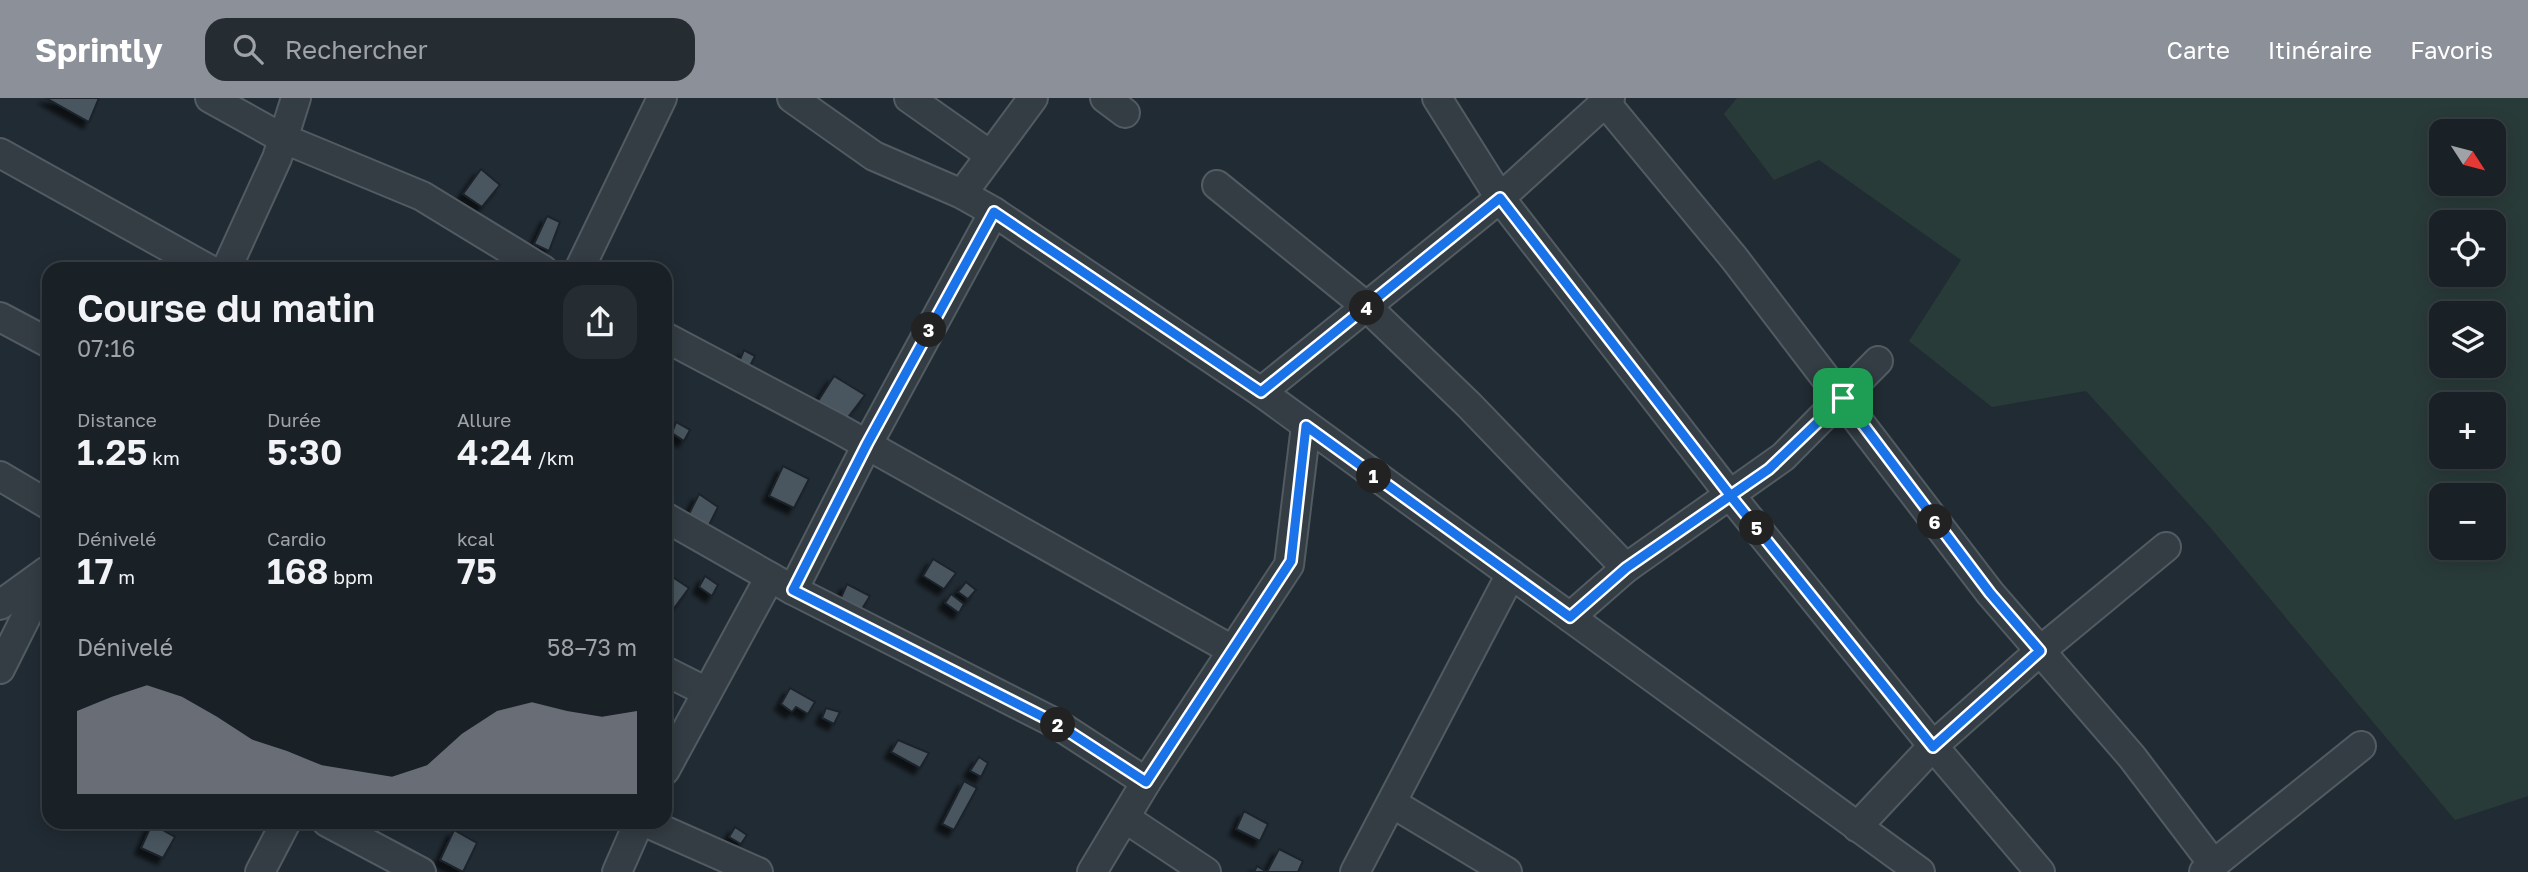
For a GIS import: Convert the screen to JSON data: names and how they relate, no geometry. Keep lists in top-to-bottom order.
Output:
{
  "north": "bottom right",
  "page": {
    "header": "Sprintly",
    "search": "Rechercher",
    "nav": ["Carte", "Itinéraire", "Favoris"],
    "map_buttons": ["+", "−"],
    "heading": ["Course du matin", "07:16"],
    "pins": [
      "4",
      "3",
      "1",
      "6",
      "5",
      "2"
    ],
    "stats": [
      ["Distance", "1.25 km"],
      ["Durée", "5:30"],
      ["Allure", "4:24 /km"],
      ["Dénivelé", "17 m"],
      ["Cardio", "168 bpm"],
      ["kcal", "75"]
    ],
    "chart": ["Dénivelé", "58–73 m"]
  }
}
